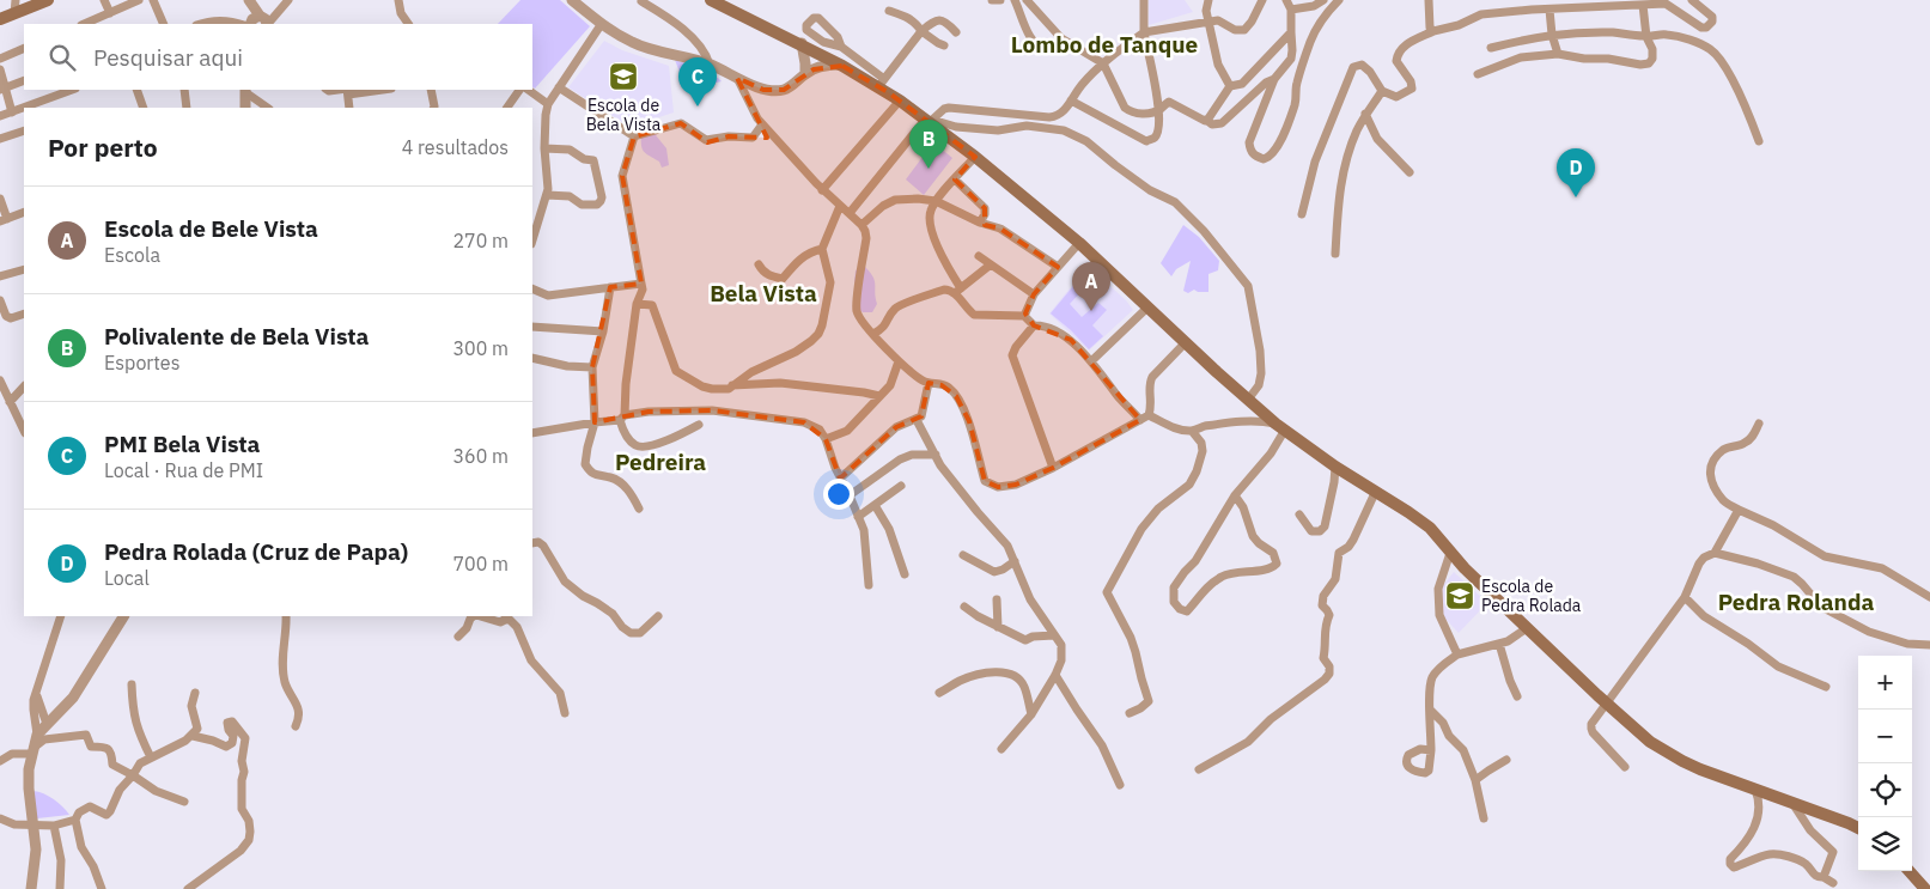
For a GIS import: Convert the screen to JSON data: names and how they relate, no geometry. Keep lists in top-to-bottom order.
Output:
{
  "districts": [
    "Lombo de Tanque",
    "Bela Vista",
    "Pedreira",
    "Pedra Rolanda"
  ],
  "places": {
    "school or university": ["Escola de Bela Vista", "Escola de Pedra Rolada"]
  },
  "page": {
    "search": "Pesquisar aqui",
    "pins": [
      "C",
      "B",
      "D",
      "A"
    ],
    "heading": ["Por perto", "4 resultados"],
    "list": [
      {
        "mark": "A",
        "name": "Escola de Bele Vista",
        "note": "Escola",
        "value": "270 m"
      },
      {
        "mark": "B",
        "name": "Polivalente de Bela Vista",
        "note": "Esportes",
        "value": "300 m"
      },
      {
        "mark": "C",
        "name": "PMI Bela Vista",
        "note": "Local · Rua de PMI",
        "value": "360 m"
      },
      {
        "mark": "D",
        "name": "Pedra Rolada (Cruz de Papa)",
        "note": "Local",
        "value": "700 m"
      }
    ],
    "map_buttons": ["+", "−"]
  }
}
